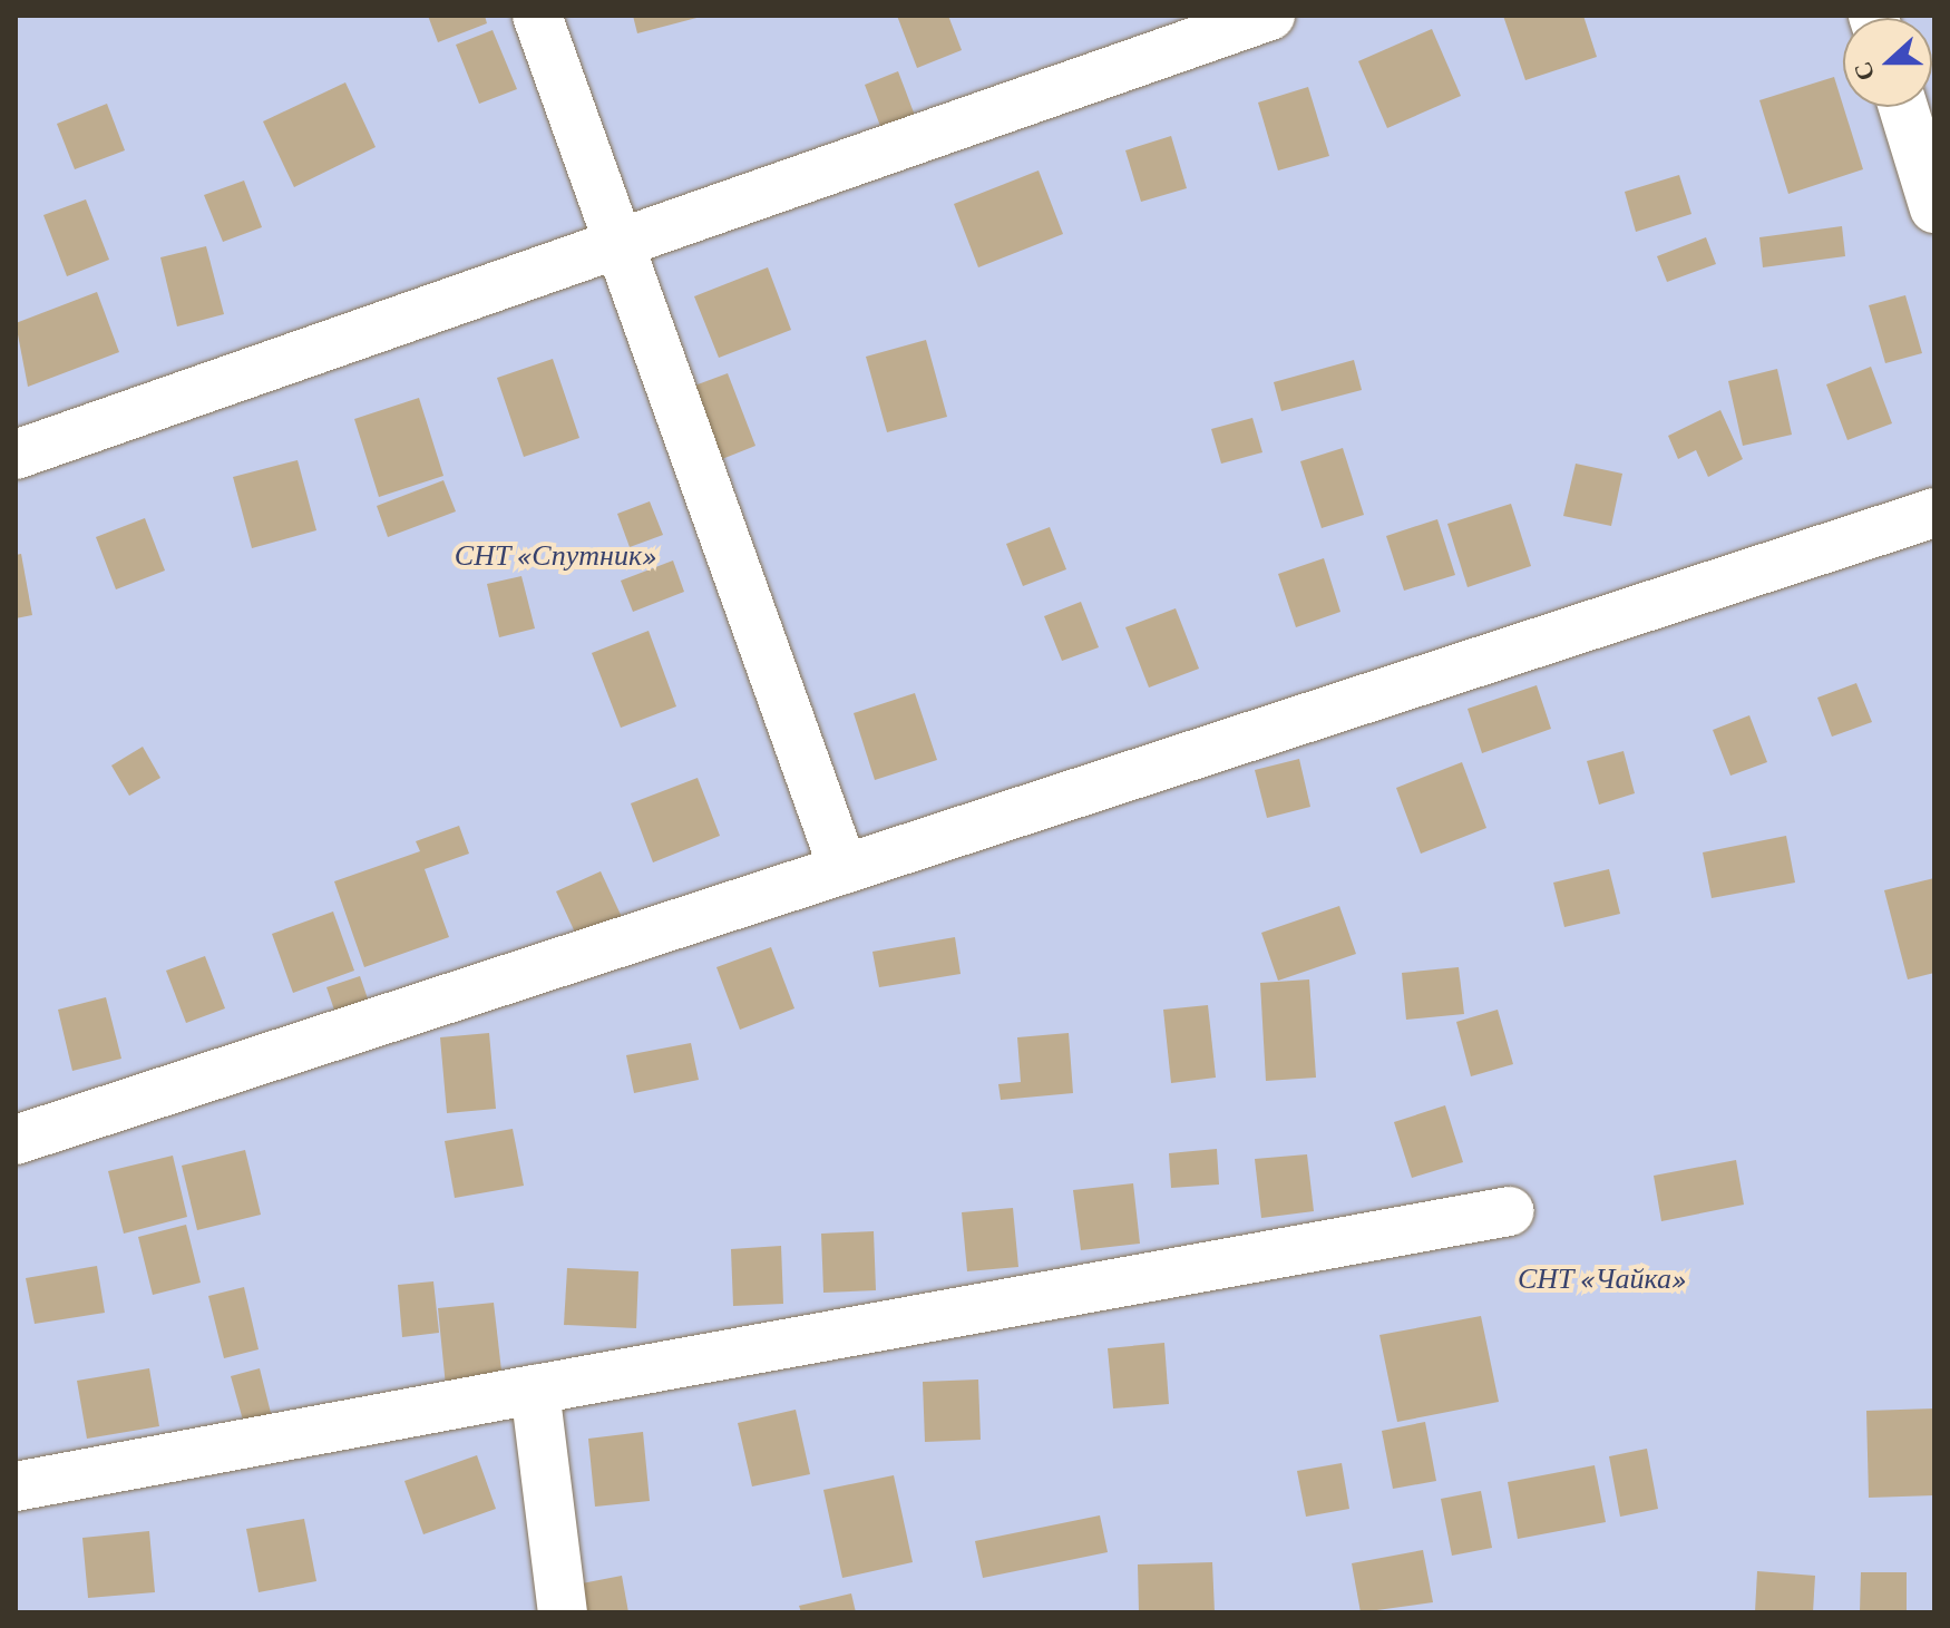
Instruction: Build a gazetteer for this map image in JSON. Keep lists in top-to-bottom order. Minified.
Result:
{"parks":["СНТ «Спутник»","СНТ «Чайка»"],"north":"left"}
